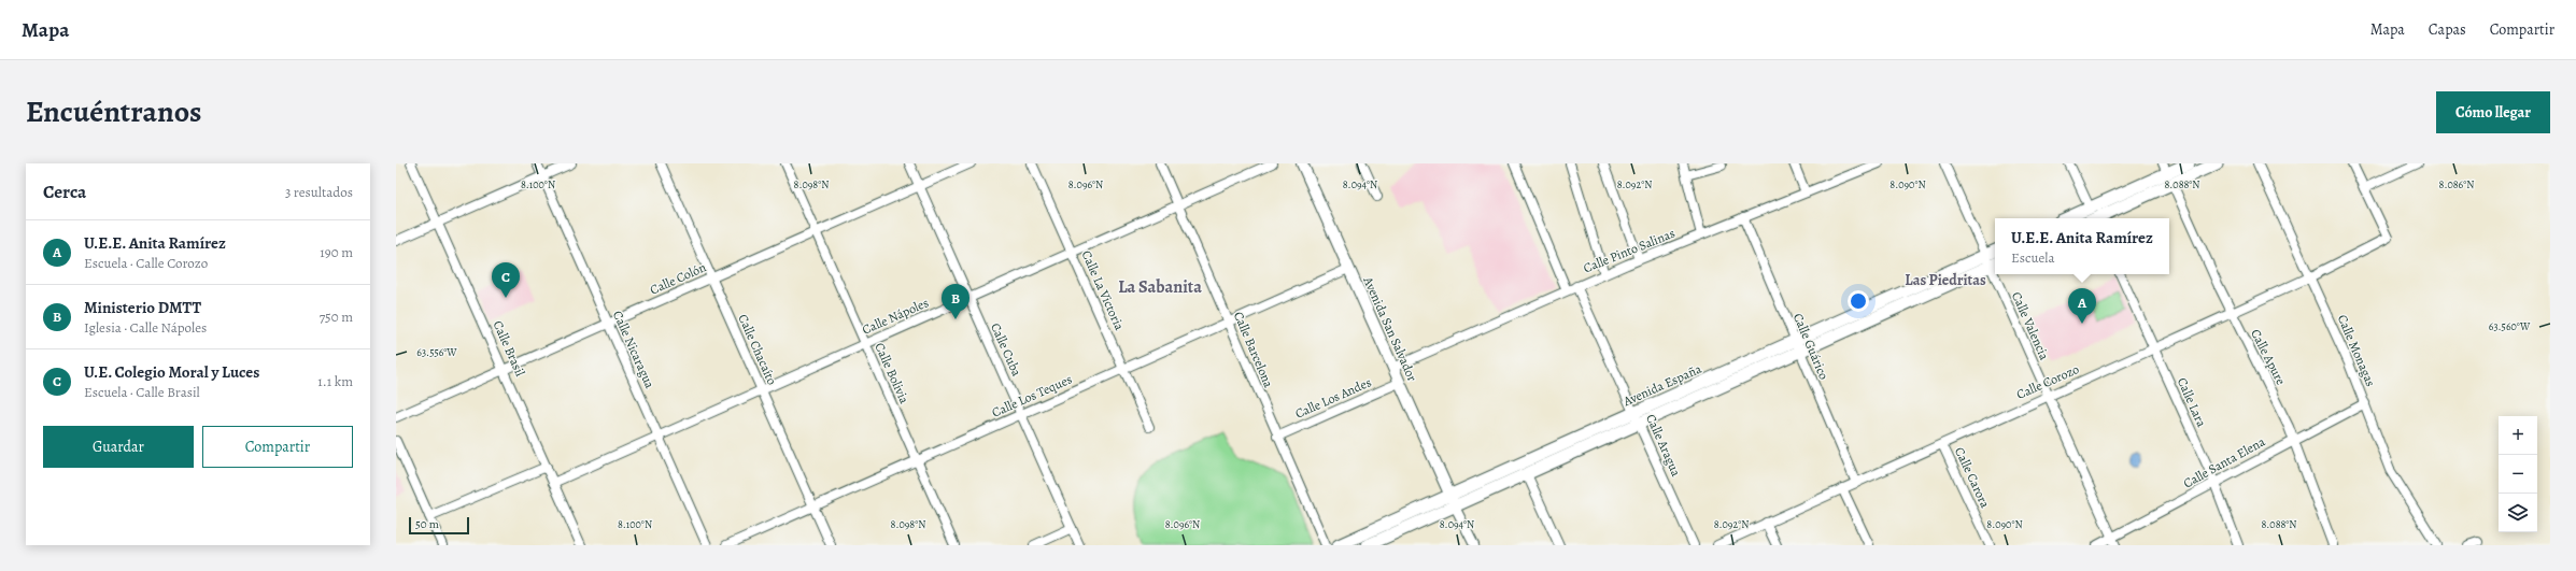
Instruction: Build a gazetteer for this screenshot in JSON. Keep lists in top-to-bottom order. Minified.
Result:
{"streets":{"main road":["Avenida España"],"street":["Calle Pinto Salinas","Calle Colón","Calle La Victoria","Calle Nápoles","Calle Valencia","Avenida San Salvador","Calle Guárico","Calle Brasil","Calle Nicaragua","Calle Chacaíto","Calle Cuba","Calle Barcelona","Calle Monagas","Calle Apure","Calle Bolivia","Calle Corozo","Calle Los Teques","Calle Los Andes","Calle Lara","Calle Aragua","Calle Santa Elena","Calle Carora"]},"crossings":[["Calle Pinto Salinas","Avenida San Salvador"],["Calle Pinto Salinas","Calle Guárico"],["Calle Pinto Salinas","Calle Aragua"],["Calle Colón","Calle Brasil"],["Calle Colón","Calle Nicaragua"],["Calle Colón","Calle Chacaíto"],["Calle Colón","Calle Cuba"],["Calle Colón","Calle Bolivia"],["Calle La Victoria","Calle Nápoles"],["Calle La Victoria","Calle Los Teques"],["Calle Nápoles","Calle Brasil"],["Calle Nápoles","Calle Nicaragua"],["Calle Nápoles","Calle Chacaíto"],["Calle Nápoles","Calle Cuba"],["Calle Nápoles","Calle Barcelona"],["Calle Nápoles","Calle Bolivia"],["Calle Valencia","Calle Corozo"],["Calle Valencia","Avenida España"],["Calle Valencia","Calle Santa Elena"],["Avenida San Salvador","Avenida España"],["Avenida San Salvador","Calle Los Teques"],["Avenida San Salvador","Calle Los Andes"],["Calle Guárico","Calle Corozo"],["Calle Guárico","Avenida España"],["Calle Chacaíto","Calle Los Teques"],["Calle Cuba","Calle Los Teques"],["Calle Barcelona","Calle Los Teques"],["Calle Barcelona","Calle Los Andes"],["Calle Monagas","Calle Corozo"],["Calle Monagas","Calle Santa Elena"],["Calle Apure","Calle Corozo"],["Calle Apure","Calle Santa Elena"],["Calle Bolivia","Calle Los Teques"],["Calle Corozo","Calle Lara"],["Calle Corozo","Calle Carora"],["Avenida España","Calle Aragua"],["Calle Lara","Calle Santa Elena"]],"districts":["Las Piedritas","La Sabanita"],"scale_bar":"50 m","page":{"header":"Mapa","nav":["Mapa","Capas","Compartir"],"title":"Encuéntranos","buttons":["Cómo llegar",["Guardar","Compartir"]],"heading":["Cerca","3 resultados"],"popup":["U.E.E. Anita Ramírez","Escuela"],"list":[{"mark":"A","name":"U.E.E. Anita Ramírez","note":"Escuela · Calle Corozo","value":"190 m"},{"mark":"B","name":"Ministerio DMTT","note":"Iglesia · Calle Nápoles","value":"750 m"},{"mark":"C","name":"U.E. Colegio Moral y Luces","note":"Escuela · Calle Brasil","value":"1.1 km"}],"pins":["C","B","A"],"map_buttons":["+","−"],"scale":"50 m"},"coordinates":["8.100°N","8.094°N","8.092°N","8.090°N","8.088°N","8.086°N","8.098°N","8.096°N","63.560°W","63.556°W"]}
